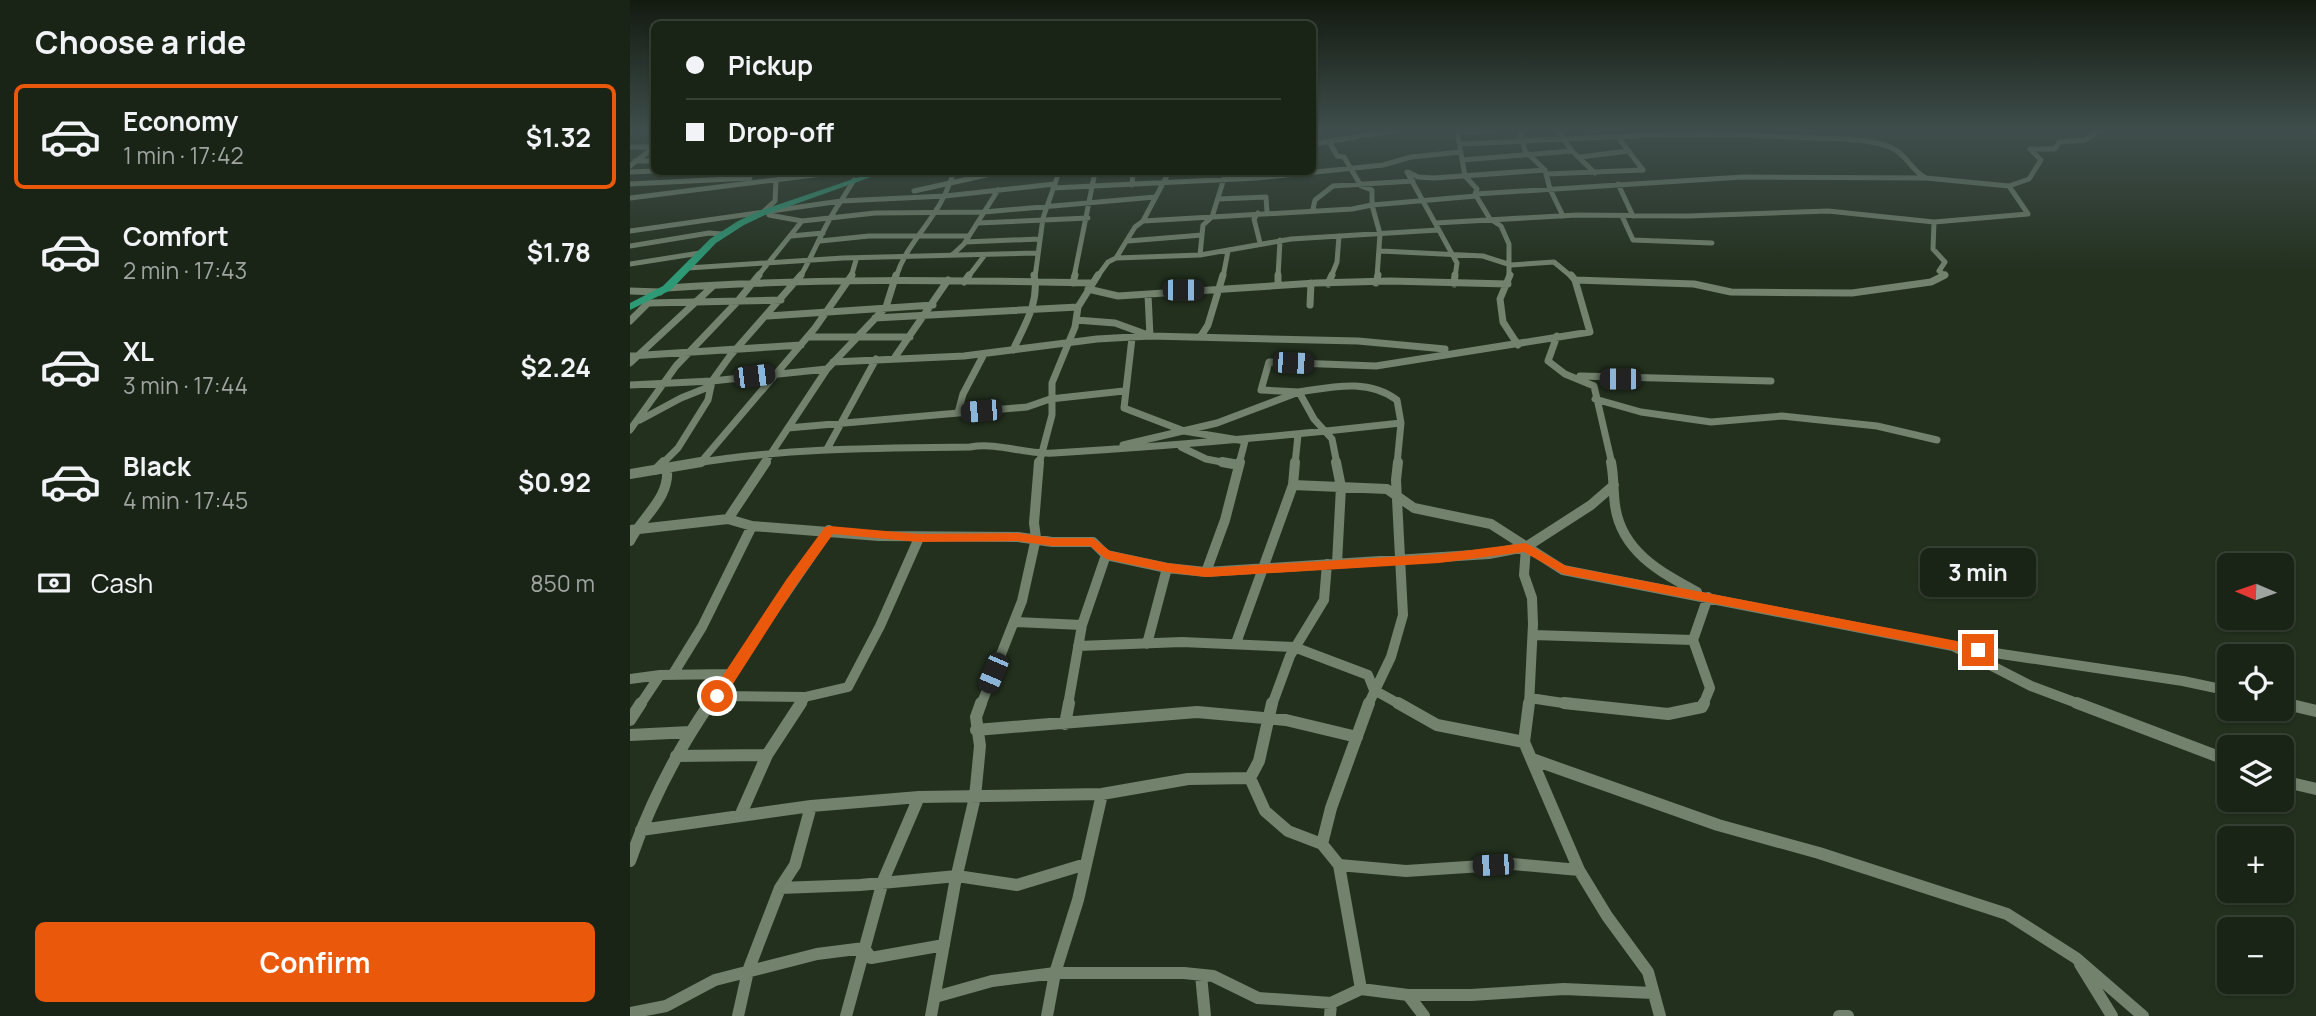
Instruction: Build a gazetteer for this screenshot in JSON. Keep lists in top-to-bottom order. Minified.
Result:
{"north":"left","page":{"heading":"Choose a ride","banner":["Pickup","Drop-off"],"list":[{"name":"Economy","note":"1 min · 17:42","value":"$1.32"},{"name":"Comfort","note":"2 min · 17:43","value":"$1.78"},{"name":"XL","note":"3 min · 17:44","value":"$2.24"},{"name":"Black","note":"4 min · 17:45","value":"$0.92"}],"pay":["Cash","850 m"],"bubble":"3 min","map_buttons":["+","−"],"buttons":"Confirm"}}
